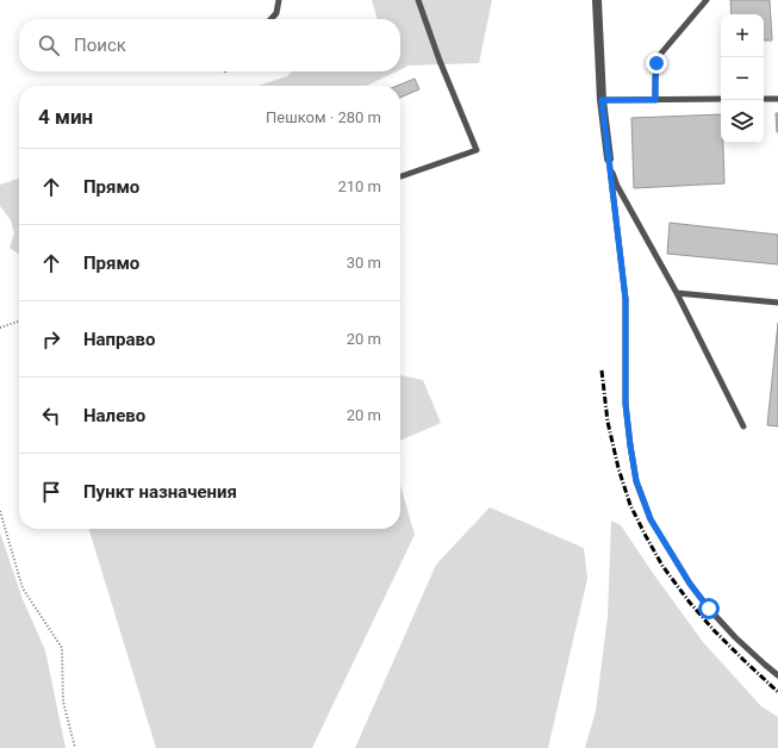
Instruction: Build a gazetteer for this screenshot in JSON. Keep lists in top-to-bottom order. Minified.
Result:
{"page":{"map_buttons":["+","−"],"search":"Поиск","heading":["4 мин","Пешком · 280 m"],"list":[["Прямо","210 m"],["Прямо","30 m"],["Направо","20 m"],["Налево","20 m"],"Пункт назначения"]}}
